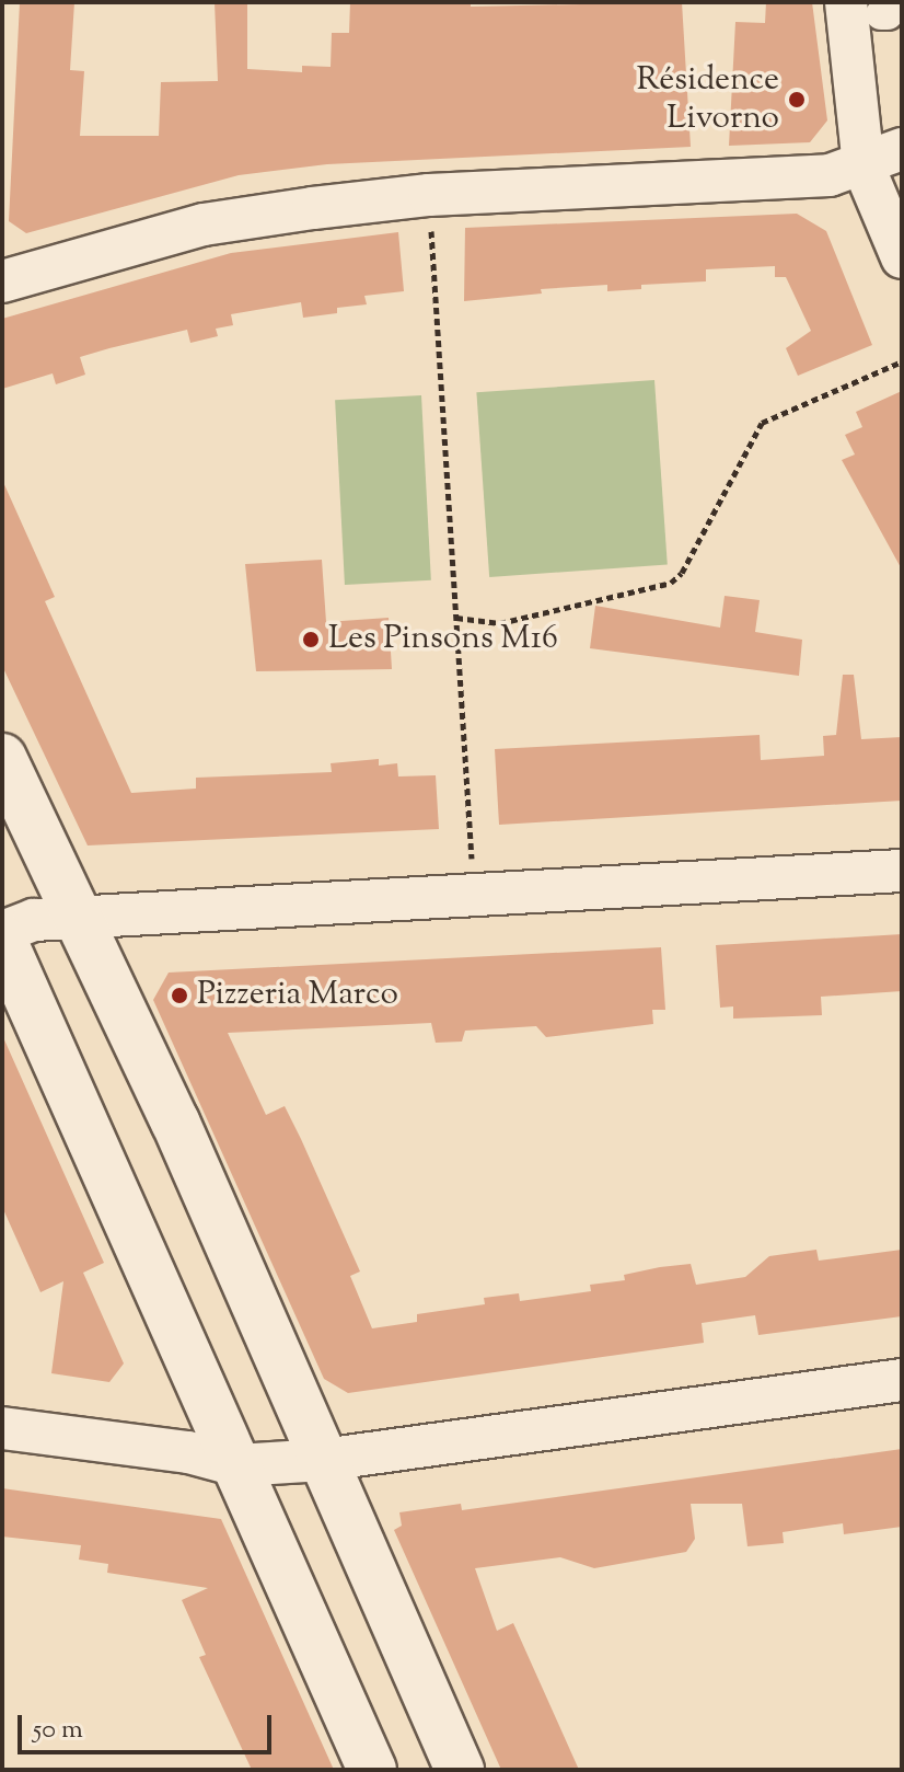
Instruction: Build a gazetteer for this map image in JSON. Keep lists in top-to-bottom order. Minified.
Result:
{"places":["Résidence Livorno","Les Pinsons M16","Pizzeria Marco"],"scale_bar":"50 m"}
